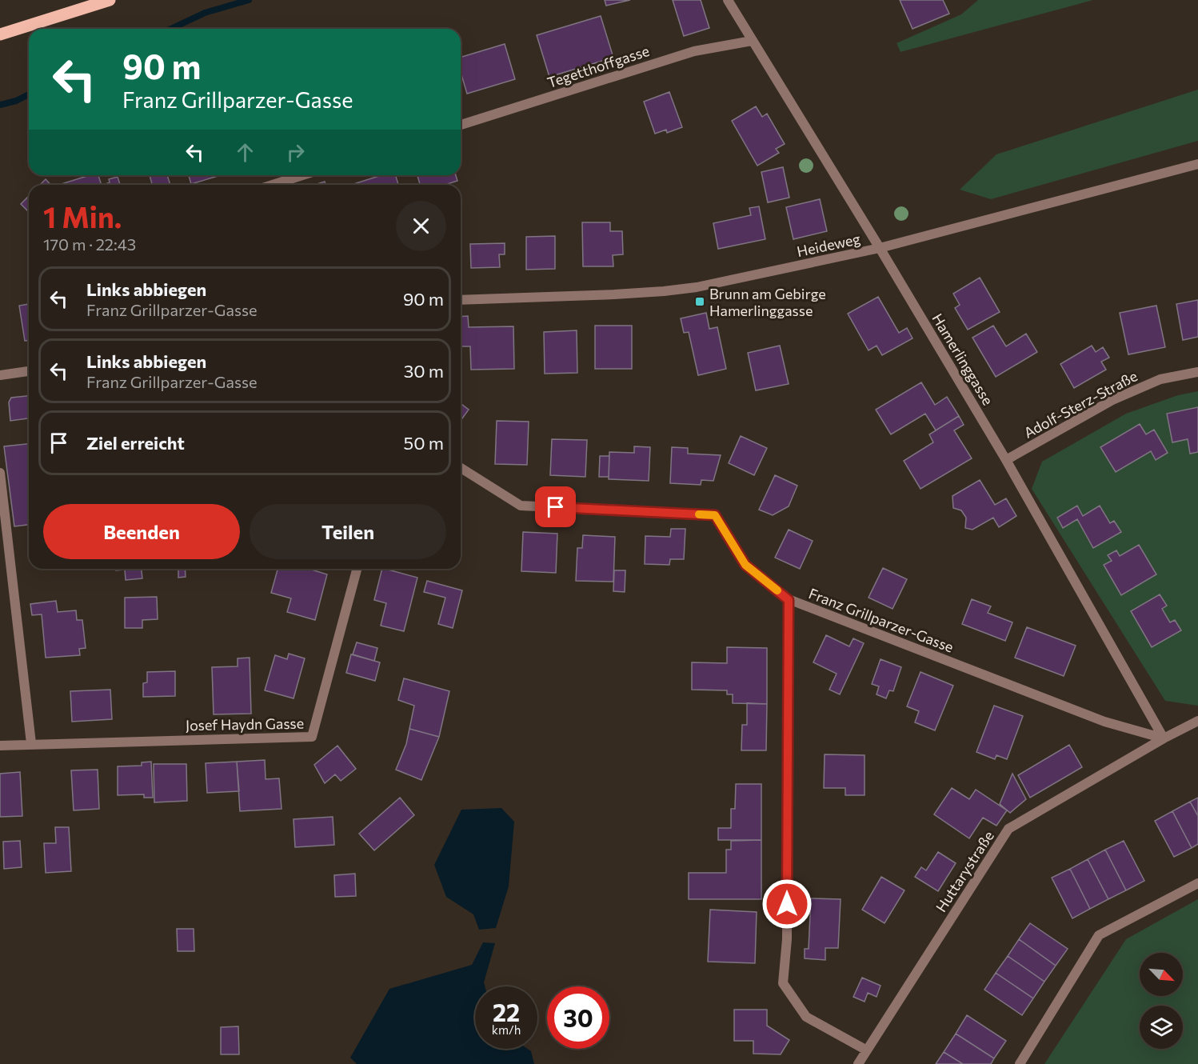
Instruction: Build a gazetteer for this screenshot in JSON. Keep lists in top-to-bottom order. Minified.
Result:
{"streets":{"street":["Tegetthoffgasse","Heideweg","Hamerlinggasse","Adolf-Sterz-Straße","Franz Grillparzer-Gasse","Josef Haydn Gasse","Huttarystraße"]},"crossings":[["Tegetthoffgasse","Hamerlinggasse"],["Heideweg","Hamerlinggasse"],["Hamerlinggasse","Adolf-Sterz-Straße"],["Hamerlinggasse","Franz Grillparzer-Gasse"],["Hamerlinggasse","Huttarystraße"],["Franz Grillparzer-Gasse","Huttarystraße"]],"places":{"transit":["Brunn am Gebirge Hamerlinggasse"]},"north":"bottom right","page":{"turn":["90 m","Franz Grillparzer-Gasse"],"heading":["1 Min.","170 m · 22:43"],"list":[{"name":"Links abbiegen","note":"Franz Grillparzer-Gasse","value":"90 m"},{"name":"Links abbiegen","note":"Franz Grillparzer-Gasse","value":"30 m"},{"name":"Ziel erreicht","value":"50 m"}],"buttons":["Beenden","Teilen"],"speed":"22 km/h","limit":"30"}}
